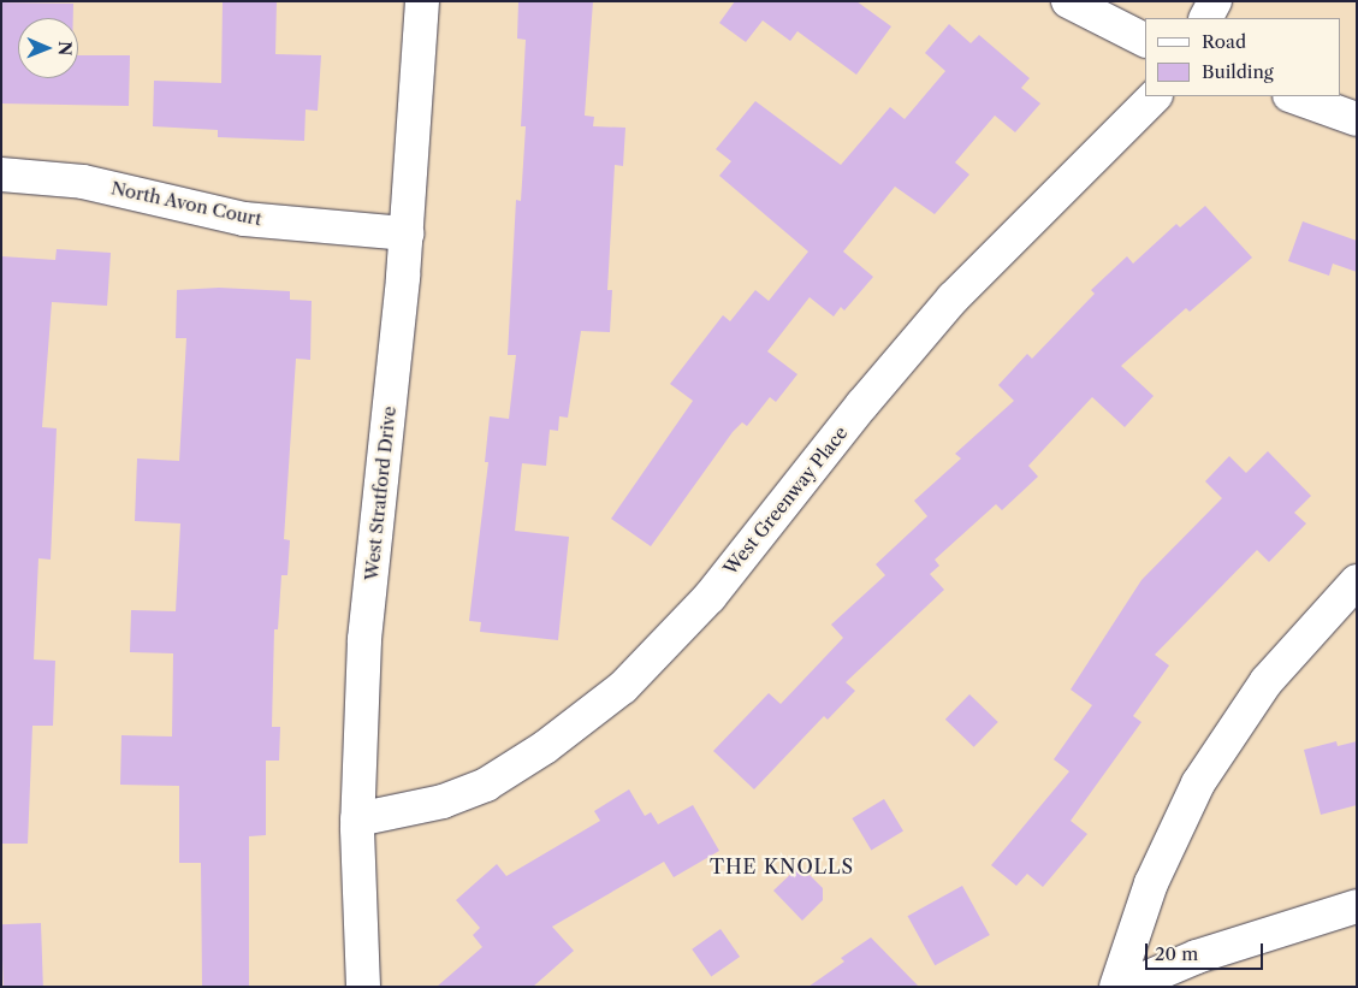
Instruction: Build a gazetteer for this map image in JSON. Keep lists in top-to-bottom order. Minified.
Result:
{"streets":{"street":["North Avon Court","West Stratford Drive","West Greenway Place"]},"crossings":[["North Avon Court","West Stratford Drive"],["West Stratford Drive","West Greenway Place"]],"districts":["THE KNOLLS"],"legend":["Road","Building"],"scale_bar":"20 m","north":"right"}
